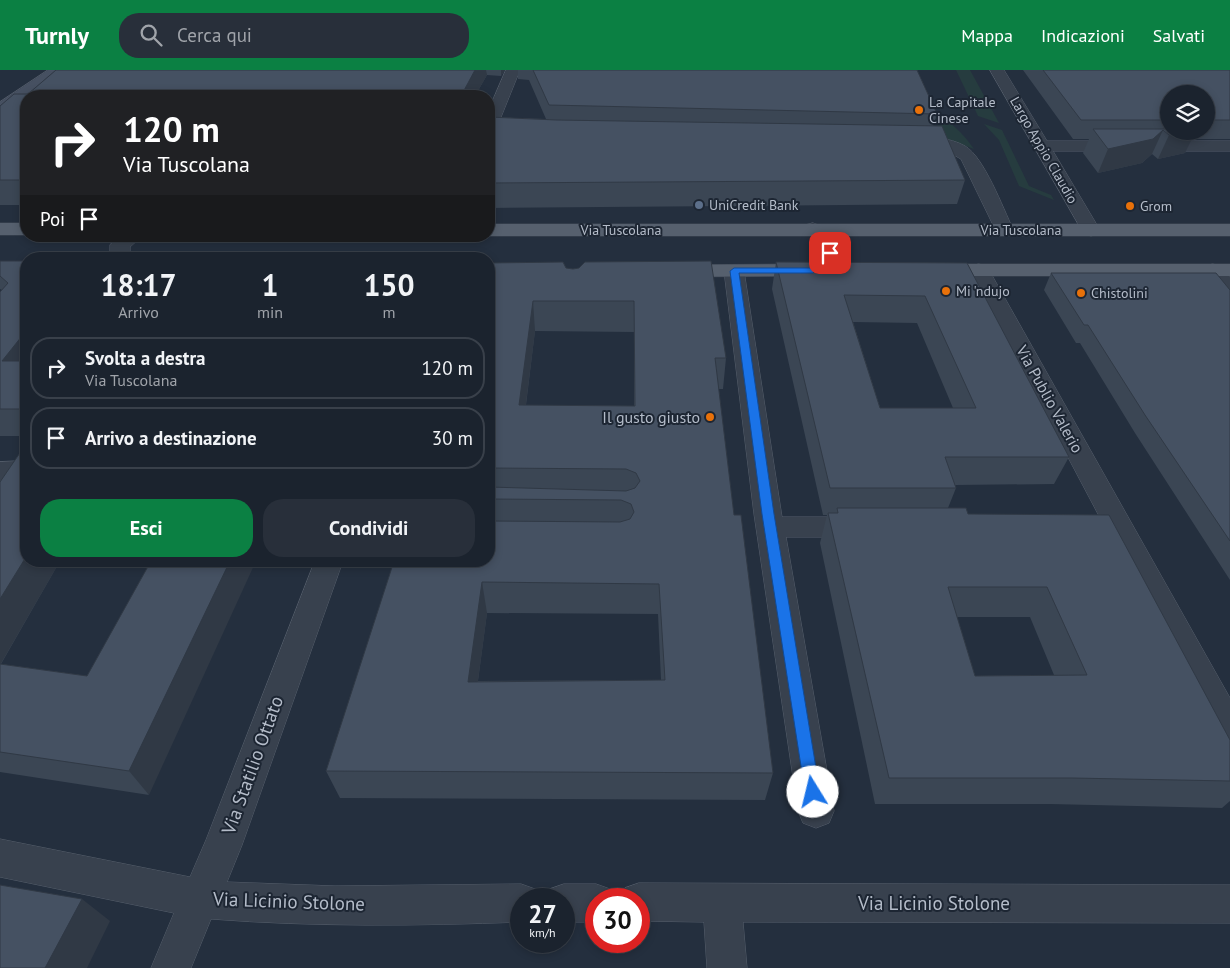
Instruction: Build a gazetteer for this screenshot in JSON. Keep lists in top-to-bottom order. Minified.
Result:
{"streets":{"main road":["Via Tuscolana"],"street":["Largo Appio Claudio","Via Publio Valerio","Via Statilio Ottato","Via Licinio Stolone"]},"crossings":[["Largo Appio Claudio","Via Tuscolana"],["Via Statilio Ottato","Via Licinio Stolone"]],"places":["La Capitale Cinese","UniCredit Bank","Grom","Mi 'ndujo","Chistolini","Il gusto giusto"],"page":{"header":"Turnly","search":"Cerca qui","nav":["Mappa","Indicazioni","Salvati"],"turn":["120 m","Via Tuscolana"],"then":"Poi","eta":["18:17","Arrivo","1","min","150","m"],"list":[{"name":"Svolta a destra","note":"Via Tuscolana","value":"120 m"},{"name":"Arrivo a destinazione","value":"30 m"}],"buttons":["Esci","Condividi"],"speed":"27 km/h","limit":"30"}}
